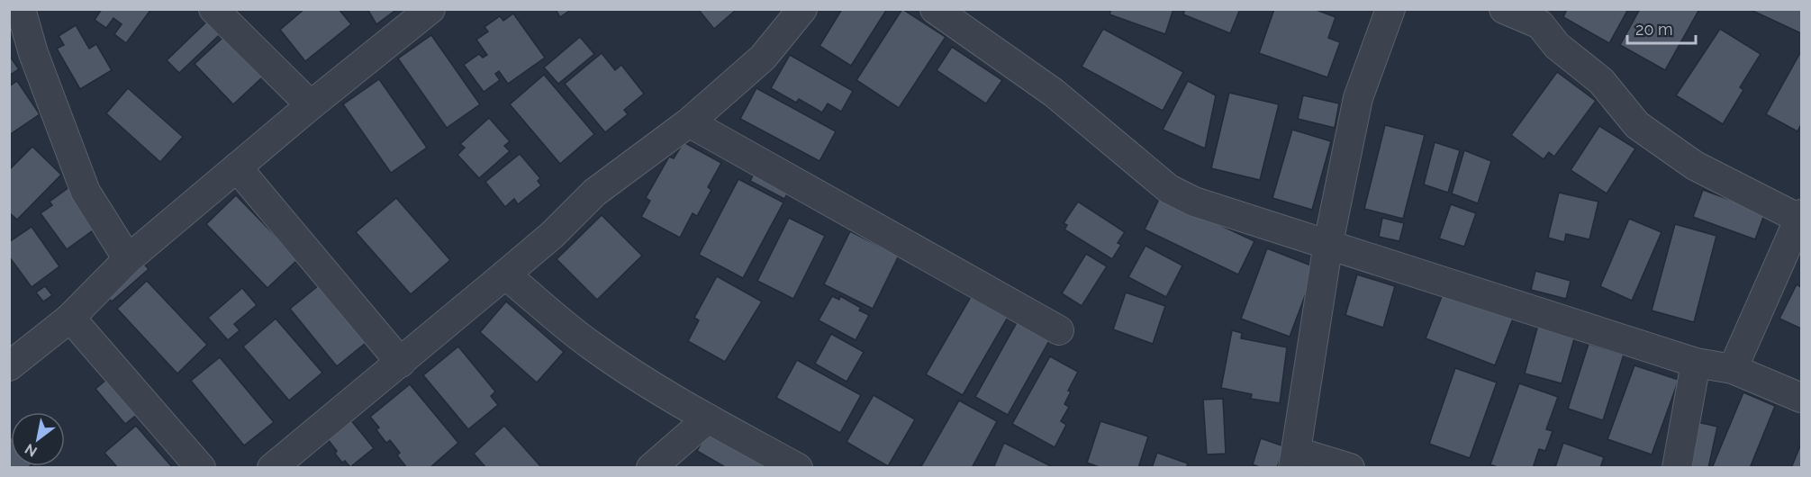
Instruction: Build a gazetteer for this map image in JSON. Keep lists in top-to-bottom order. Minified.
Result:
{"scale_bar":"20 m","north":"bottom left"}
